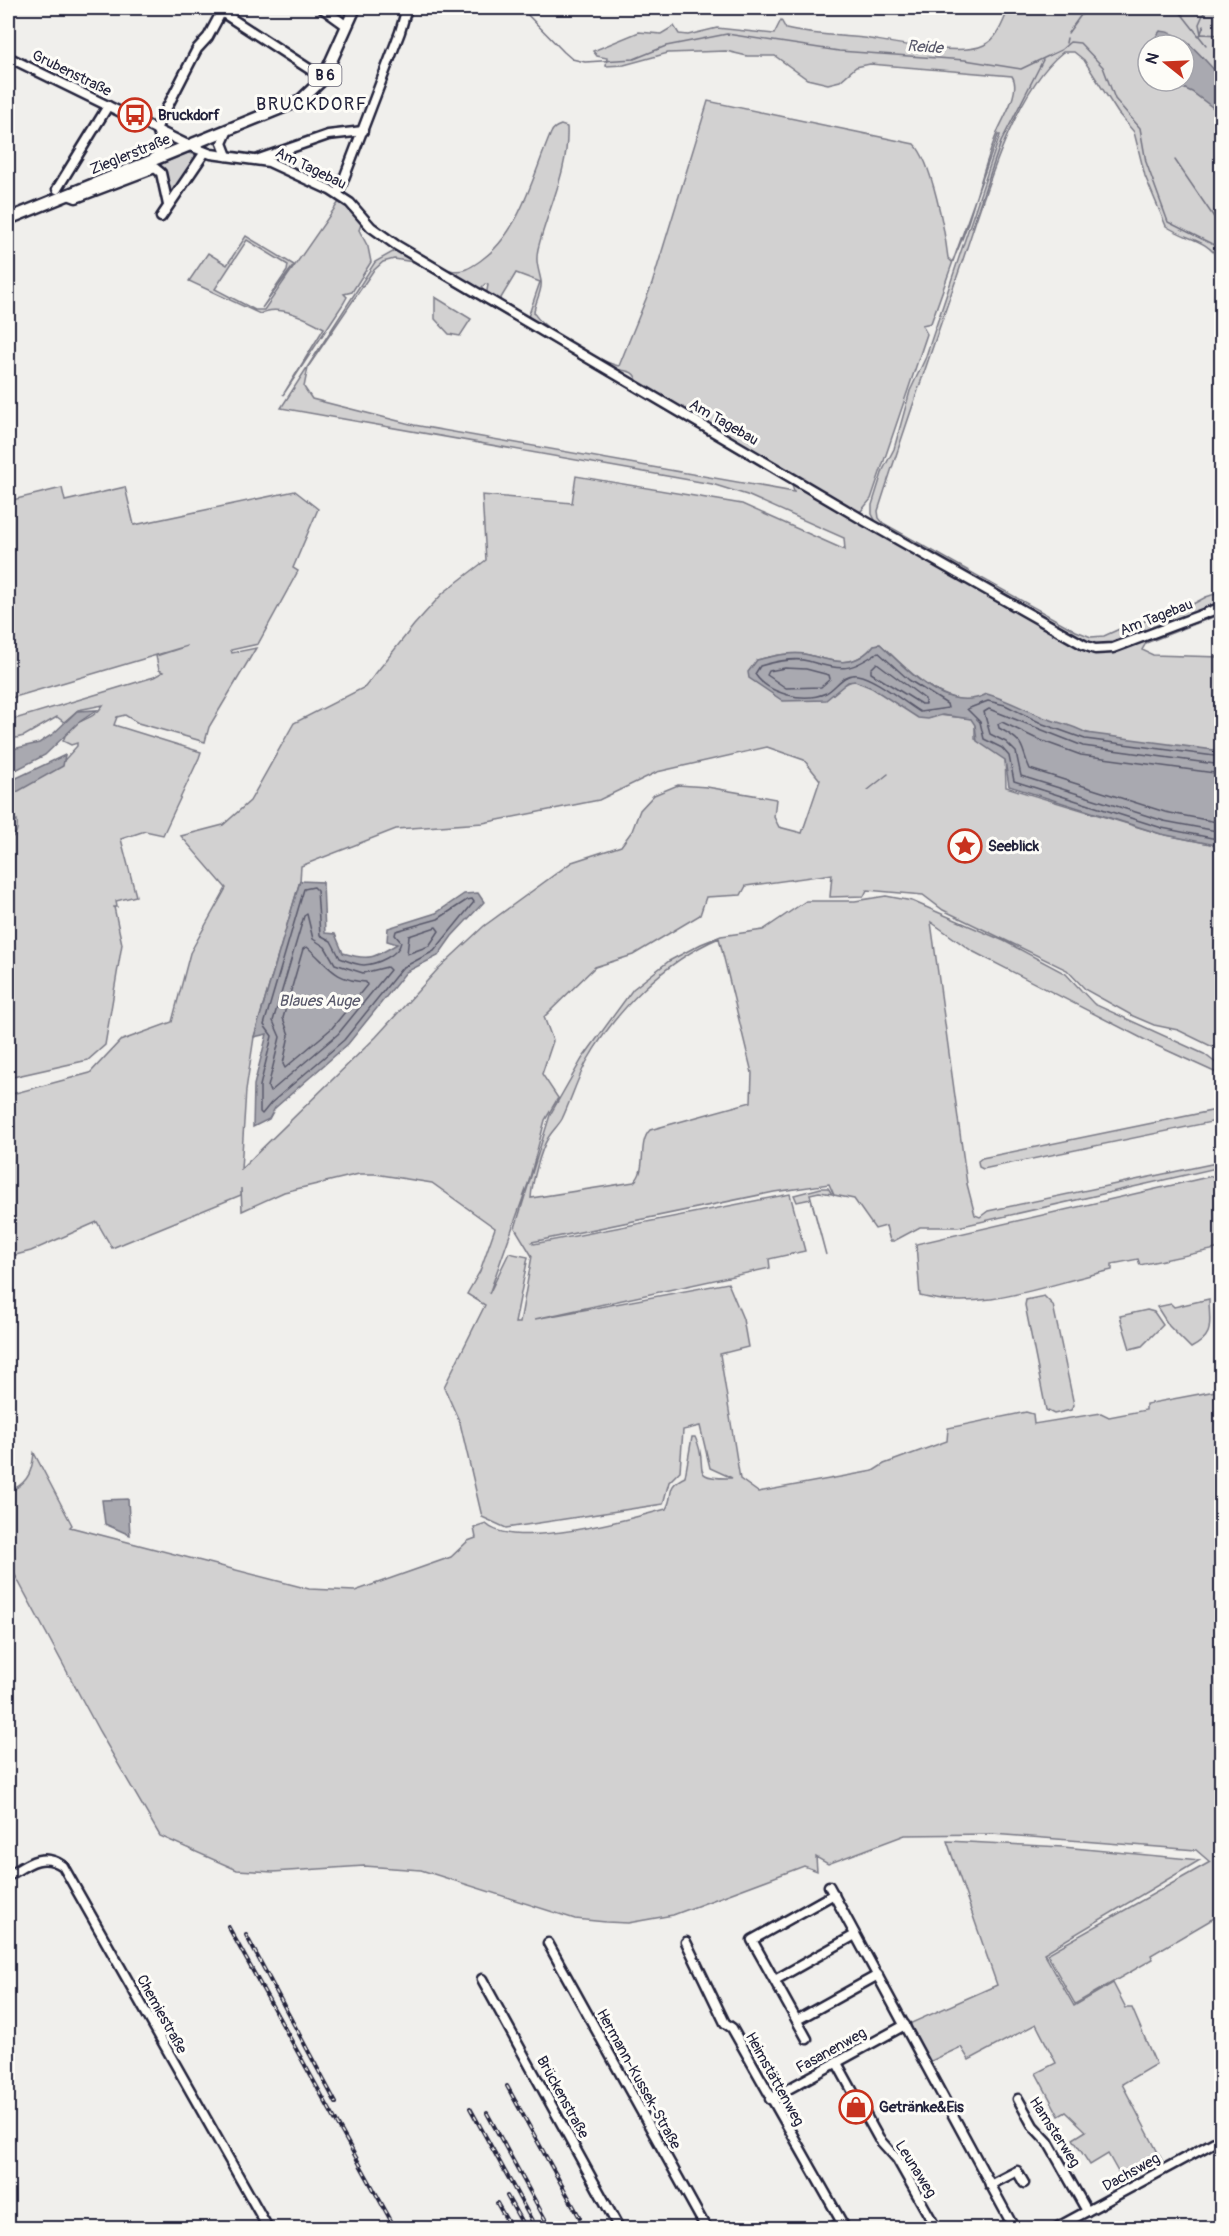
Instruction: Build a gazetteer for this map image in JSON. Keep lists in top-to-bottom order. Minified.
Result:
{"streets":{"main road":["B 6","Zieglerstraße"],"street":["Grubenstraße","Am Tagebau","Chemiestraße","Fasanenweg","Hermann-Kussek-Straße","Heimstättenweg","Brückenstraße","Hamsterweg","Leunaweg","Dachsweg"]},"crossings":[["Grubenstraße","Zieglerstraße"],["Grubenstraße","Am Tagebau"],["Zieglerstraße","Am Tagebau"],["Fasanenweg","Heimstättenweg"],["Fasanenweg","Leunaweg"],["Hamsterweg","Dachsweg"]],"districts":["BRUCKDORF"],"water":["Reide","Blaues Auge"],"places":{"bus stop":["Bruckdorf"],"place":["Seeblick"],"shop":["Getränke&Eis"]},"north":"left"}
